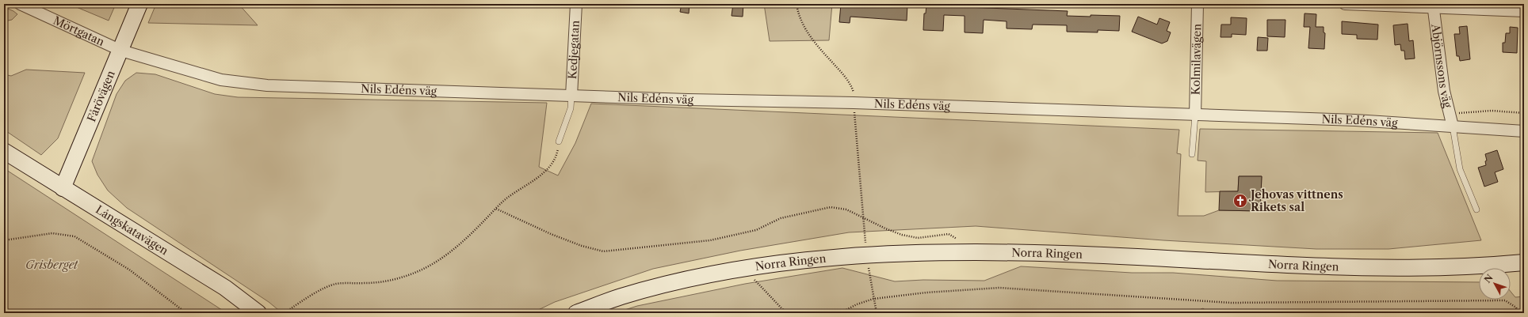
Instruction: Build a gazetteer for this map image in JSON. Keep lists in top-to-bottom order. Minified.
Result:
{"streets":{"main road":["Fårövägen","Långskatavägen","Norra Ringen"],"street":["Mörtgatan","Kedjegatan","Kolmilavägen","Abjörnssons väg","Nils Edéns väg"]},"crossings":[["Mörtgatan","Nils Edéns väg"],["Mörtgatan","Fårövägen"],["Kedjegatan","Nils Edéns väg"],["Kolmilavägen","Nils Edéns väg"],["Abjörnssons väg","Nils Edéns väg"],["Nils Edéns väg","Fårövägen"],["Fårövägen","Långskatavägen"]],"parks":["Grisberget"],"places":{"church":["Jehovas vittnens Rikets sal"]},"north":"top left"}
